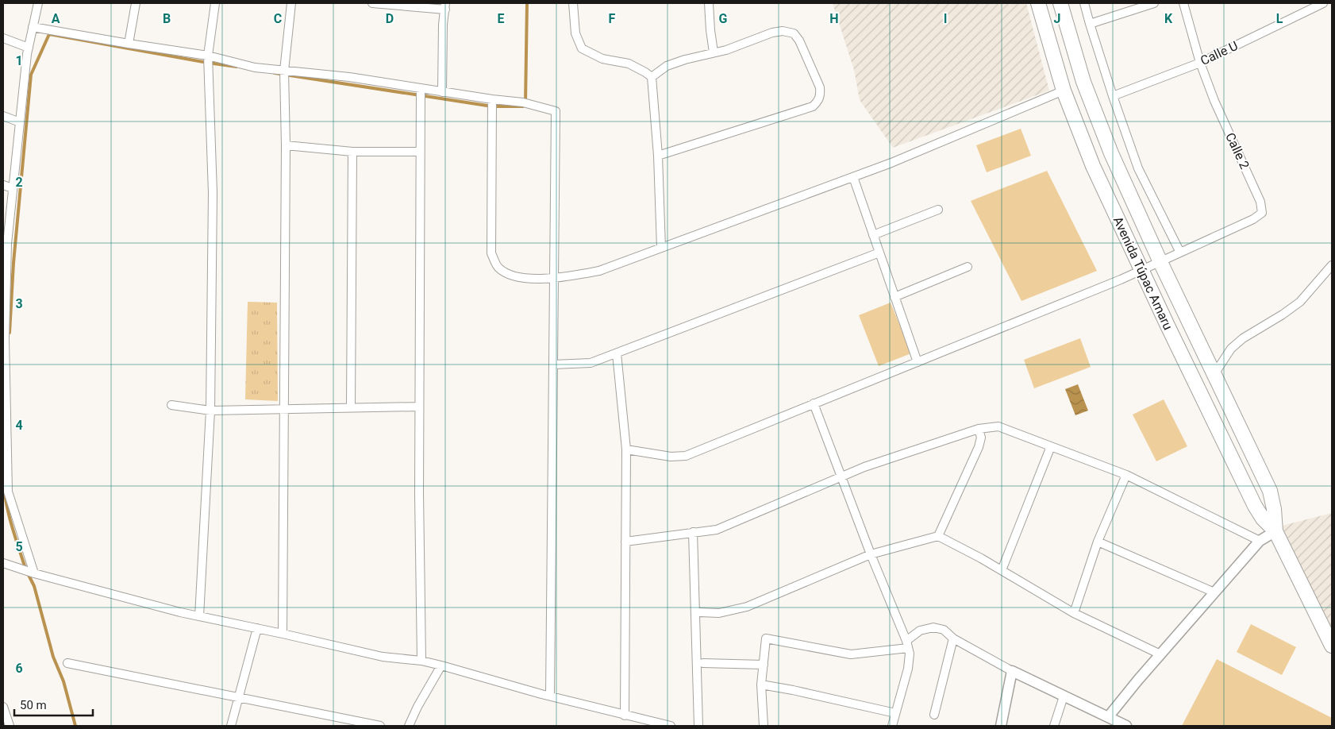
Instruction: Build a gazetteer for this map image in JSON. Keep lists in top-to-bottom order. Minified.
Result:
{"streets":{"highway":["Avenida Túpac Amaru"],"street":["Calle U","Calle 2"]},"crossings":[["Calle U","Calle 2"]],"scale_bar":"50 m","grid":{"columns":["A","B","C","D","E","F","G","H","I","J","K","L"],"rows":["1","2","3","4","5","6"]}}
